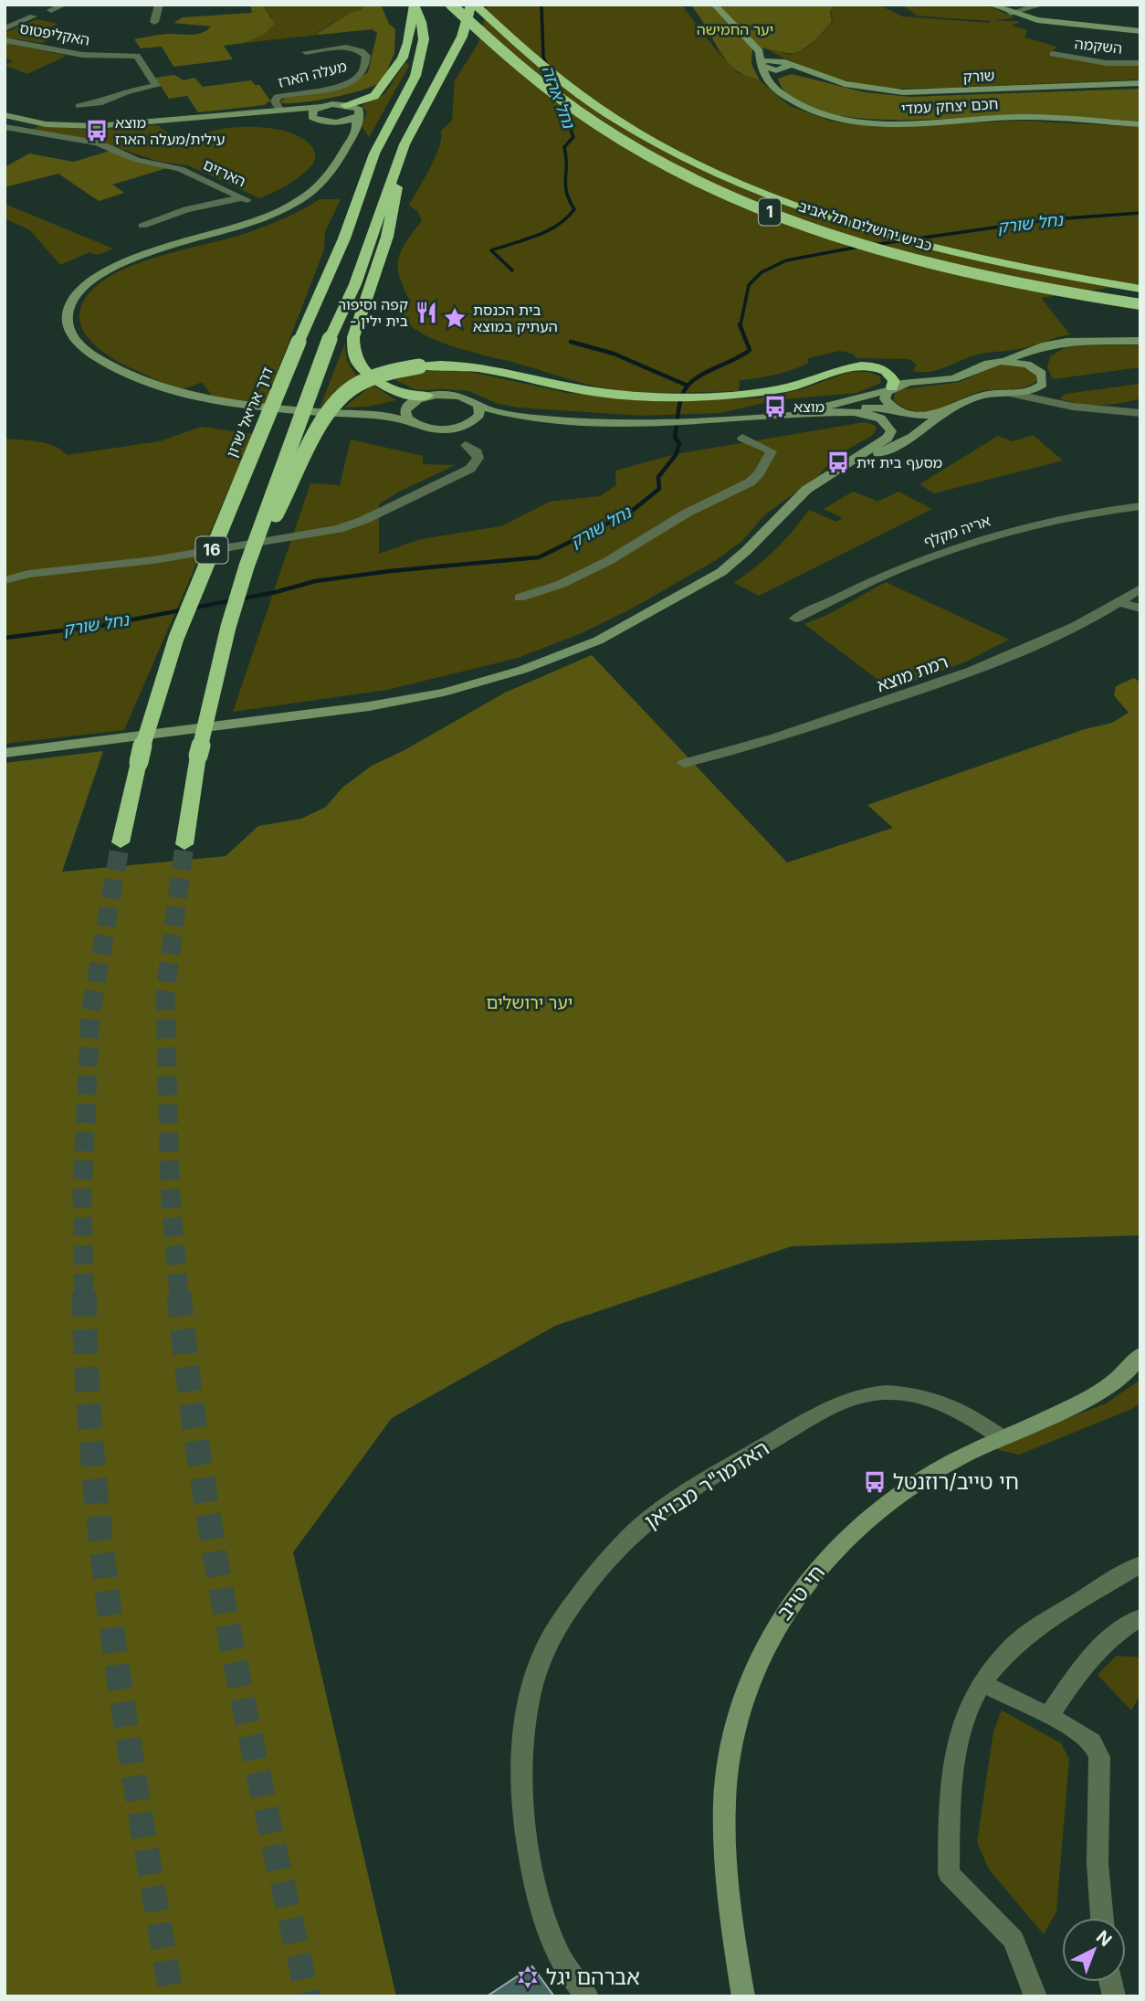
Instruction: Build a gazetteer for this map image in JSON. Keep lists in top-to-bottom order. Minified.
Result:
{"streets":{"highway":["1","כביש ירושלים תל אביב","דרך אריאל שרון","16"],"main road":["מעלה הארז","שורק","חכם יצחק עמדי","חי טייב"],"street":["האקליפטוס","השקמה","הארזים","אריה מקלף","רמת מוצא","האדמו\"ר מבויאן"]},"crossings":[["כביש ירושלים תל אביב","16"],["האדמו\"ר מבויאן","חי טייב"]],"water":["נחל ארזה","נחל שורק"],"parks":["יער החמישה","יער ירושלים"],"places":{"bus stop":["מוצא עילית/מעלה הארז","מוצא","מסעף בית זית","חי טייב/רוזנטל"],"restaurant":["קפה וסיפור - בית ילין"],"place":["בית הכנסת העתיק במוצא"],"synagogue":["אברהם יגל"]},"north":"top right"}
